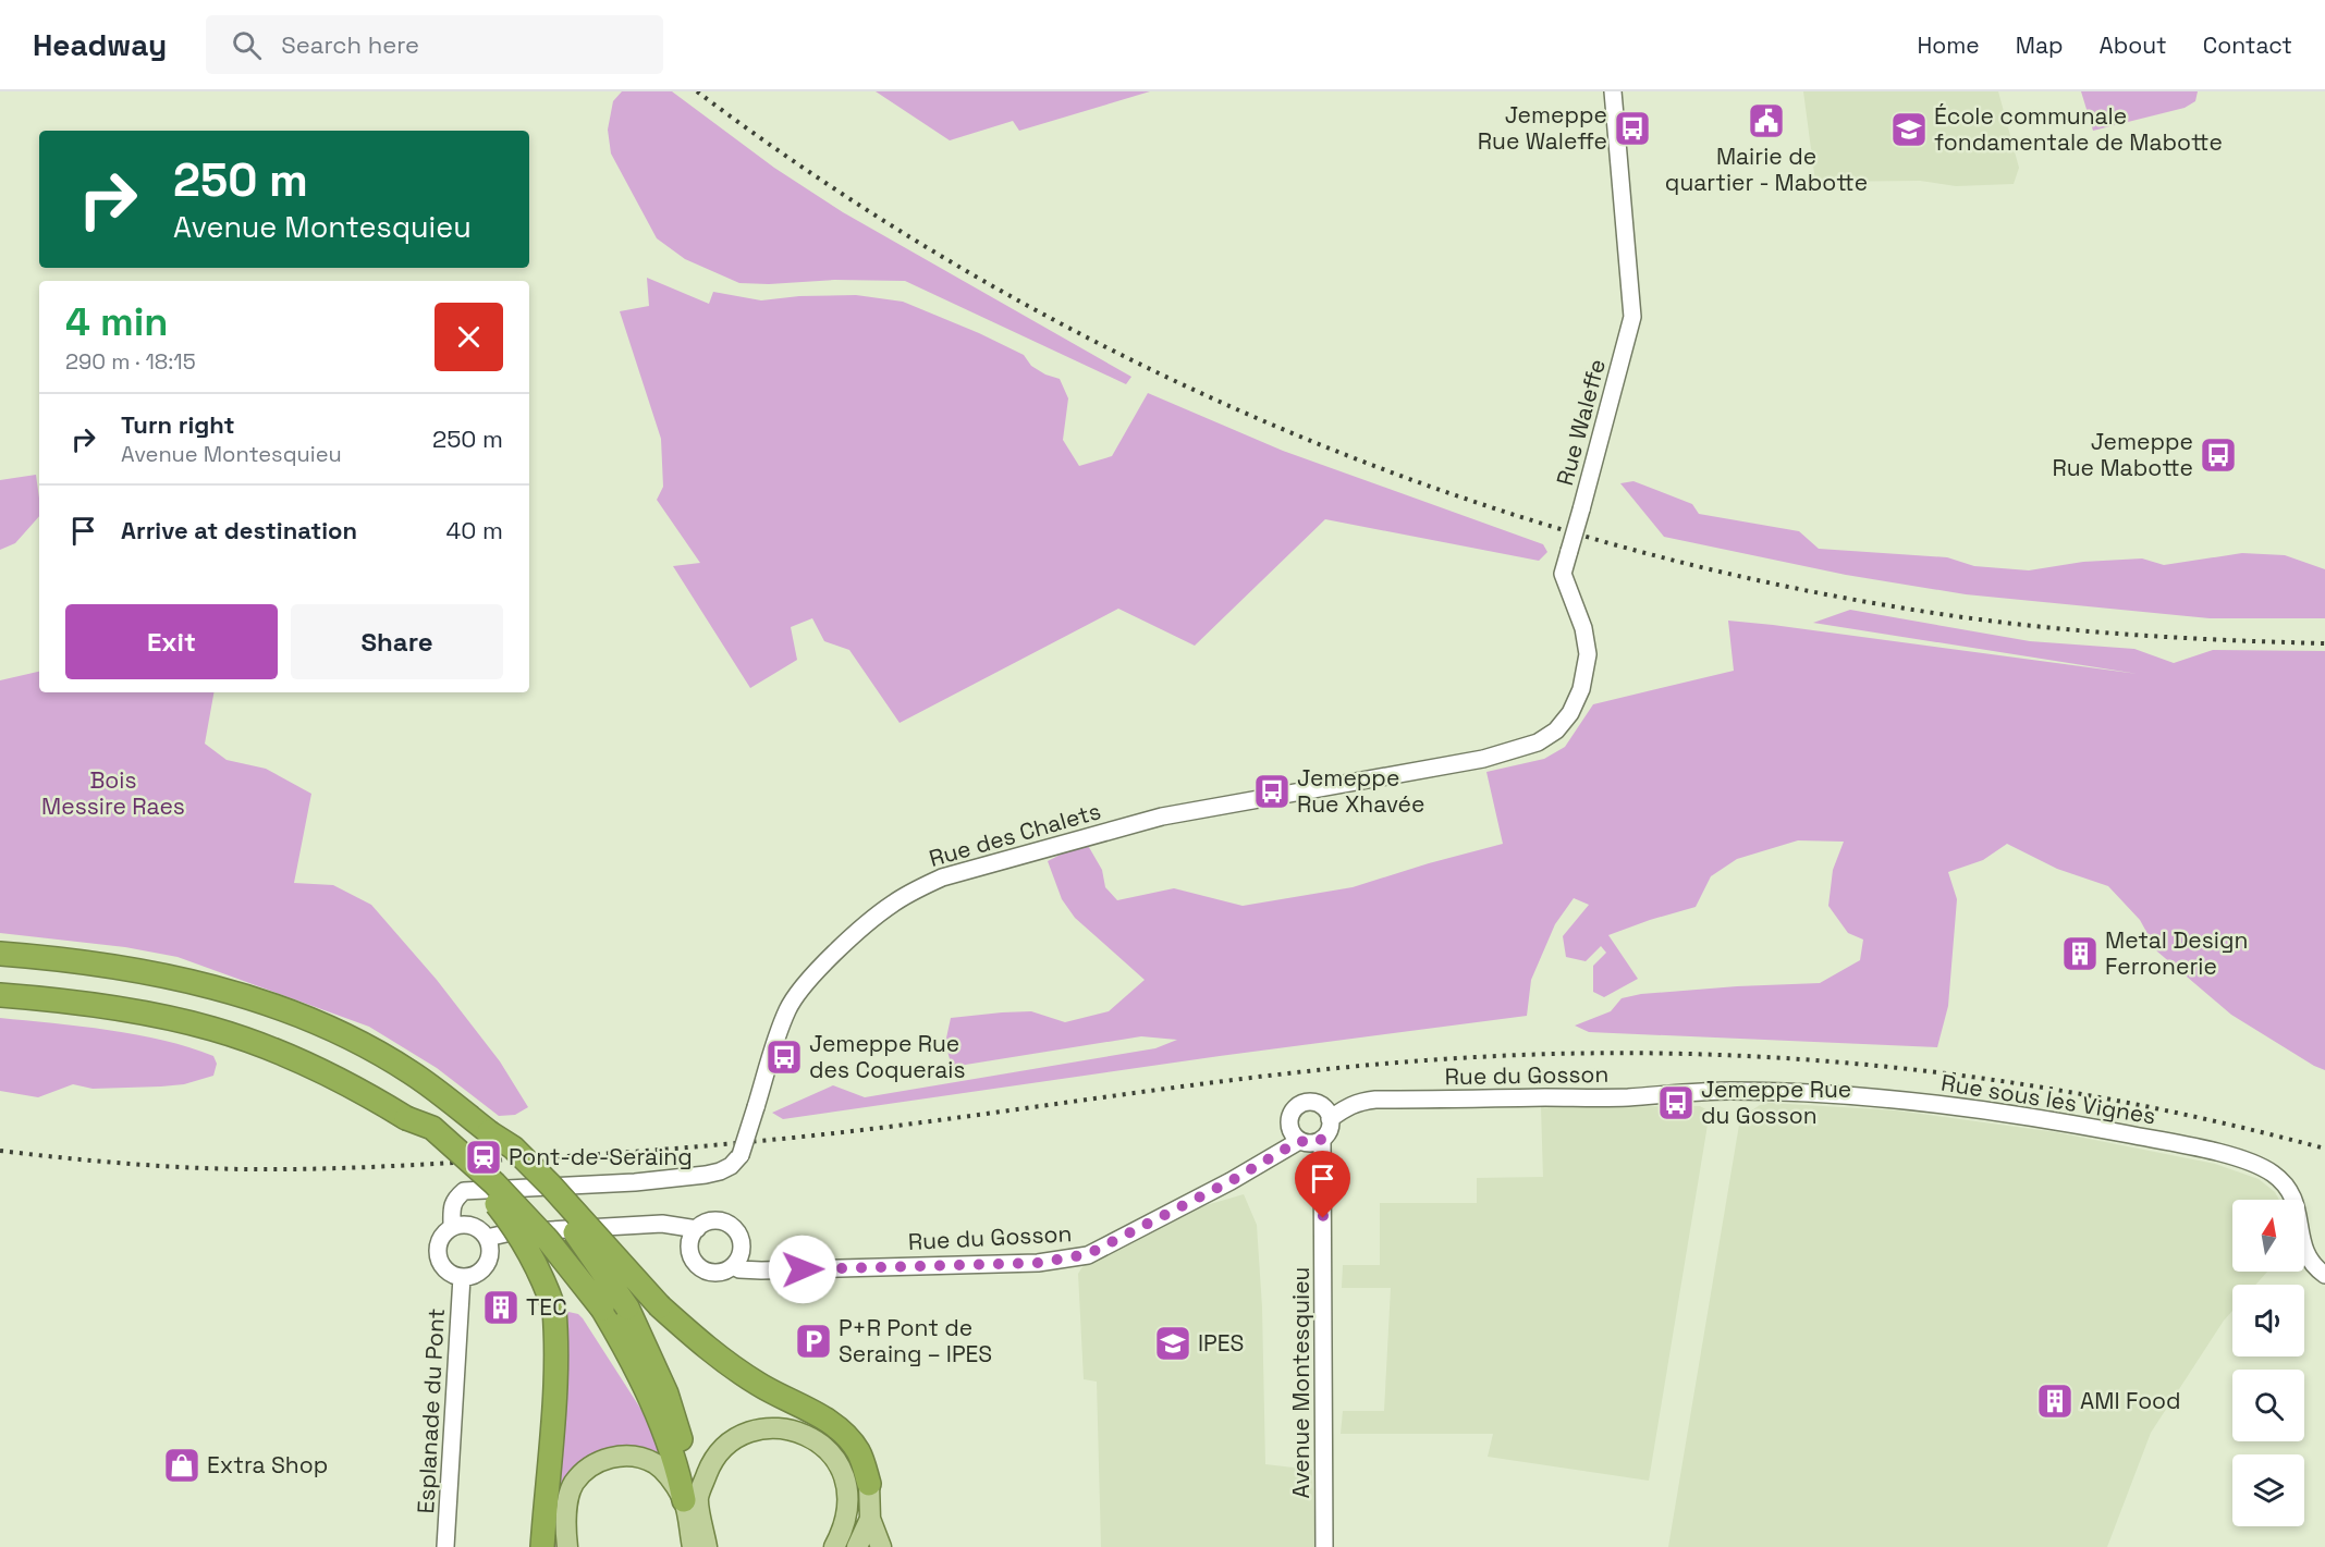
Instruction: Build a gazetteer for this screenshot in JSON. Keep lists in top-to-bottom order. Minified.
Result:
{"streets":{"street":["Rue Waleffe","Rue des Chalets","Rue du Gosson","Rue sous les Vignes","Avenue Montesquieu","Esplanade du Pont"]},"crossings":[["Rue Waleffe","Rue des Chalets"],["Rue des Chalets","Esplanade du Pont"],["Rue du Gosson","Rue sous les Vignes"],["Rue du Gosson","Avenue Montesquieu"]],"parks":["Bois Messire Raes"],"places":{"public building":["Mairie de quartier - Mabotte"],"bus stop":["Jemeppe Rue Waleffe","Jemeppe Rue Mabotte","Jemeppe Rue Xhavée","Jemeppe Rue des Coquerais","Jemeppe Rue du Gosson"],"school or university":["École communale fondamentale de Mabotte","IPES"],"building":["Metal Design Ferronerie","TEC","AMI Food"],"station":["Pont-de-Seraing"],"parking":["P+R Pont de Seraing – IPES"],"shop":["Extra Shop"]},"north":"top","page":{"header":"Headway","search":"Search here","nav":["Home","Map","About","Contact"],"turn":["250 m","Avenue Montesquieu"],"heading":["4 min","290 m · 18:15"],"list":[{"name":"Turn right","note":"Avenue Montesquieu","value":"250 m"},{"name":"Arrive at destination","value":"40 m"}],"buttons":["Exit","Share"]}}
